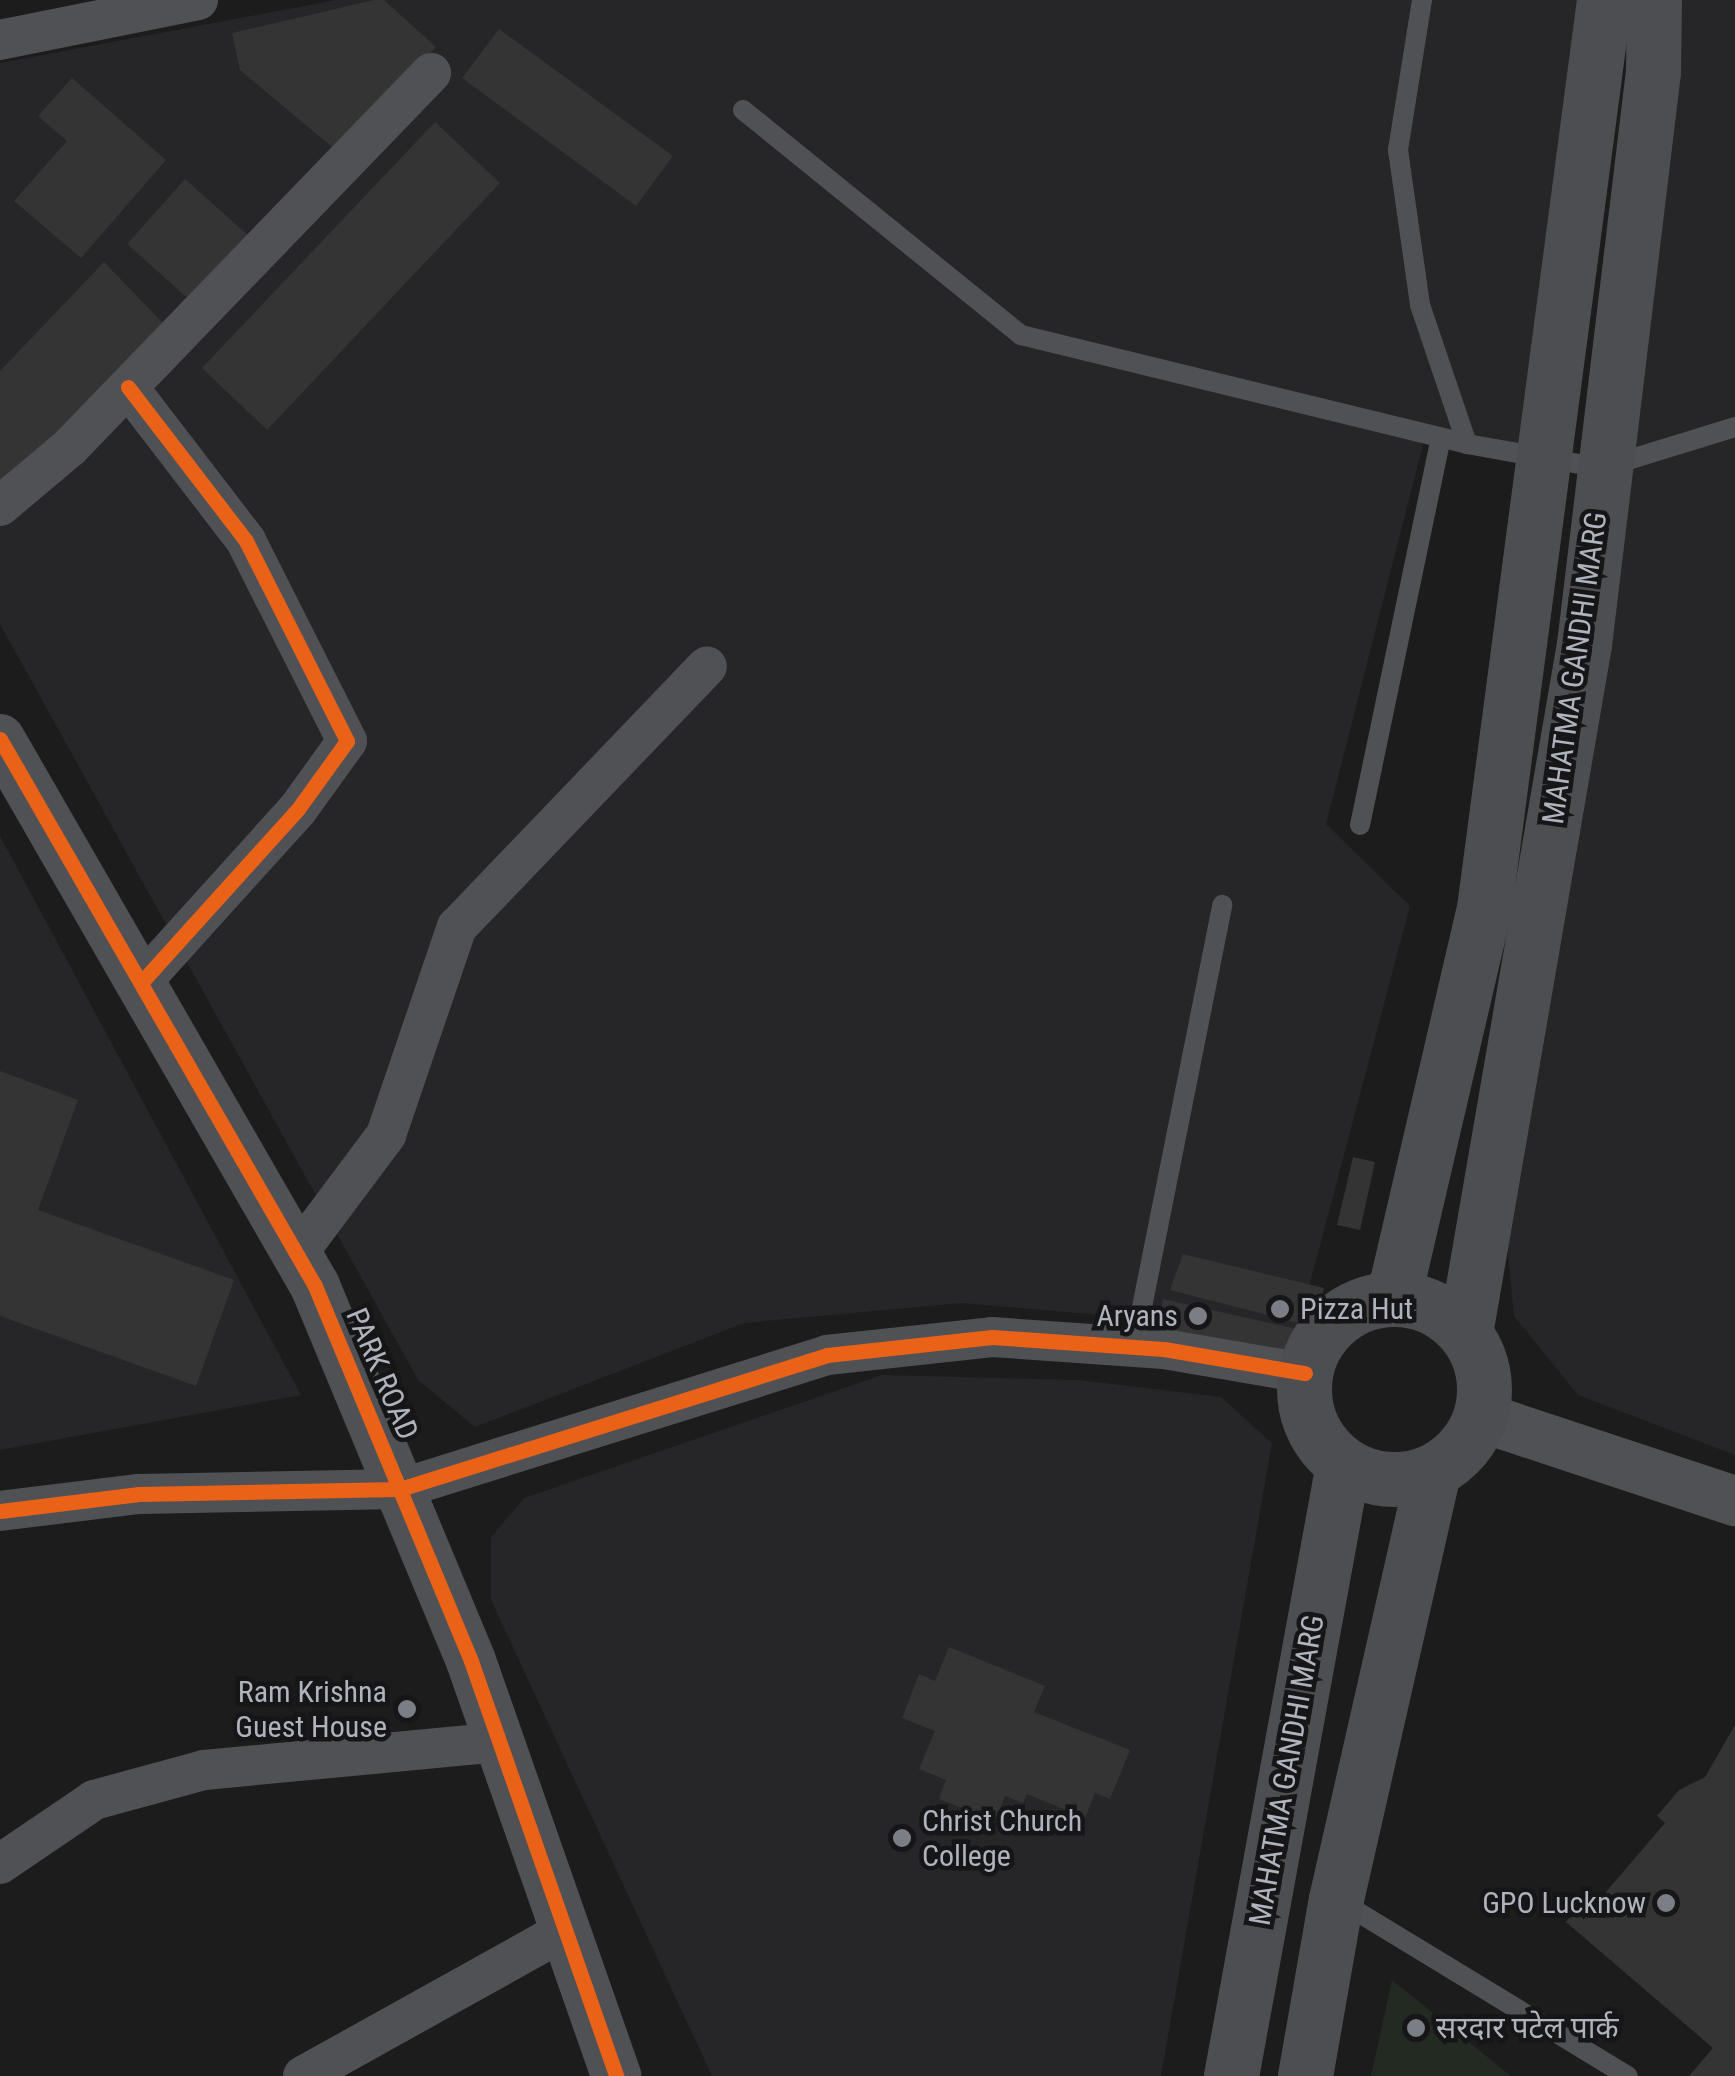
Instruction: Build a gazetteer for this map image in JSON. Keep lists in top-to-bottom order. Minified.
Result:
{"streets":{"main road":["MAHATMA GANDHI MARG"],"street":["PARK ROAD"]},"places":["Pizza Hut","Aryans","Ram Krishna Guest House","Christ Church College","GPO Lucknow","सरदार पटेल पार्क"]}
